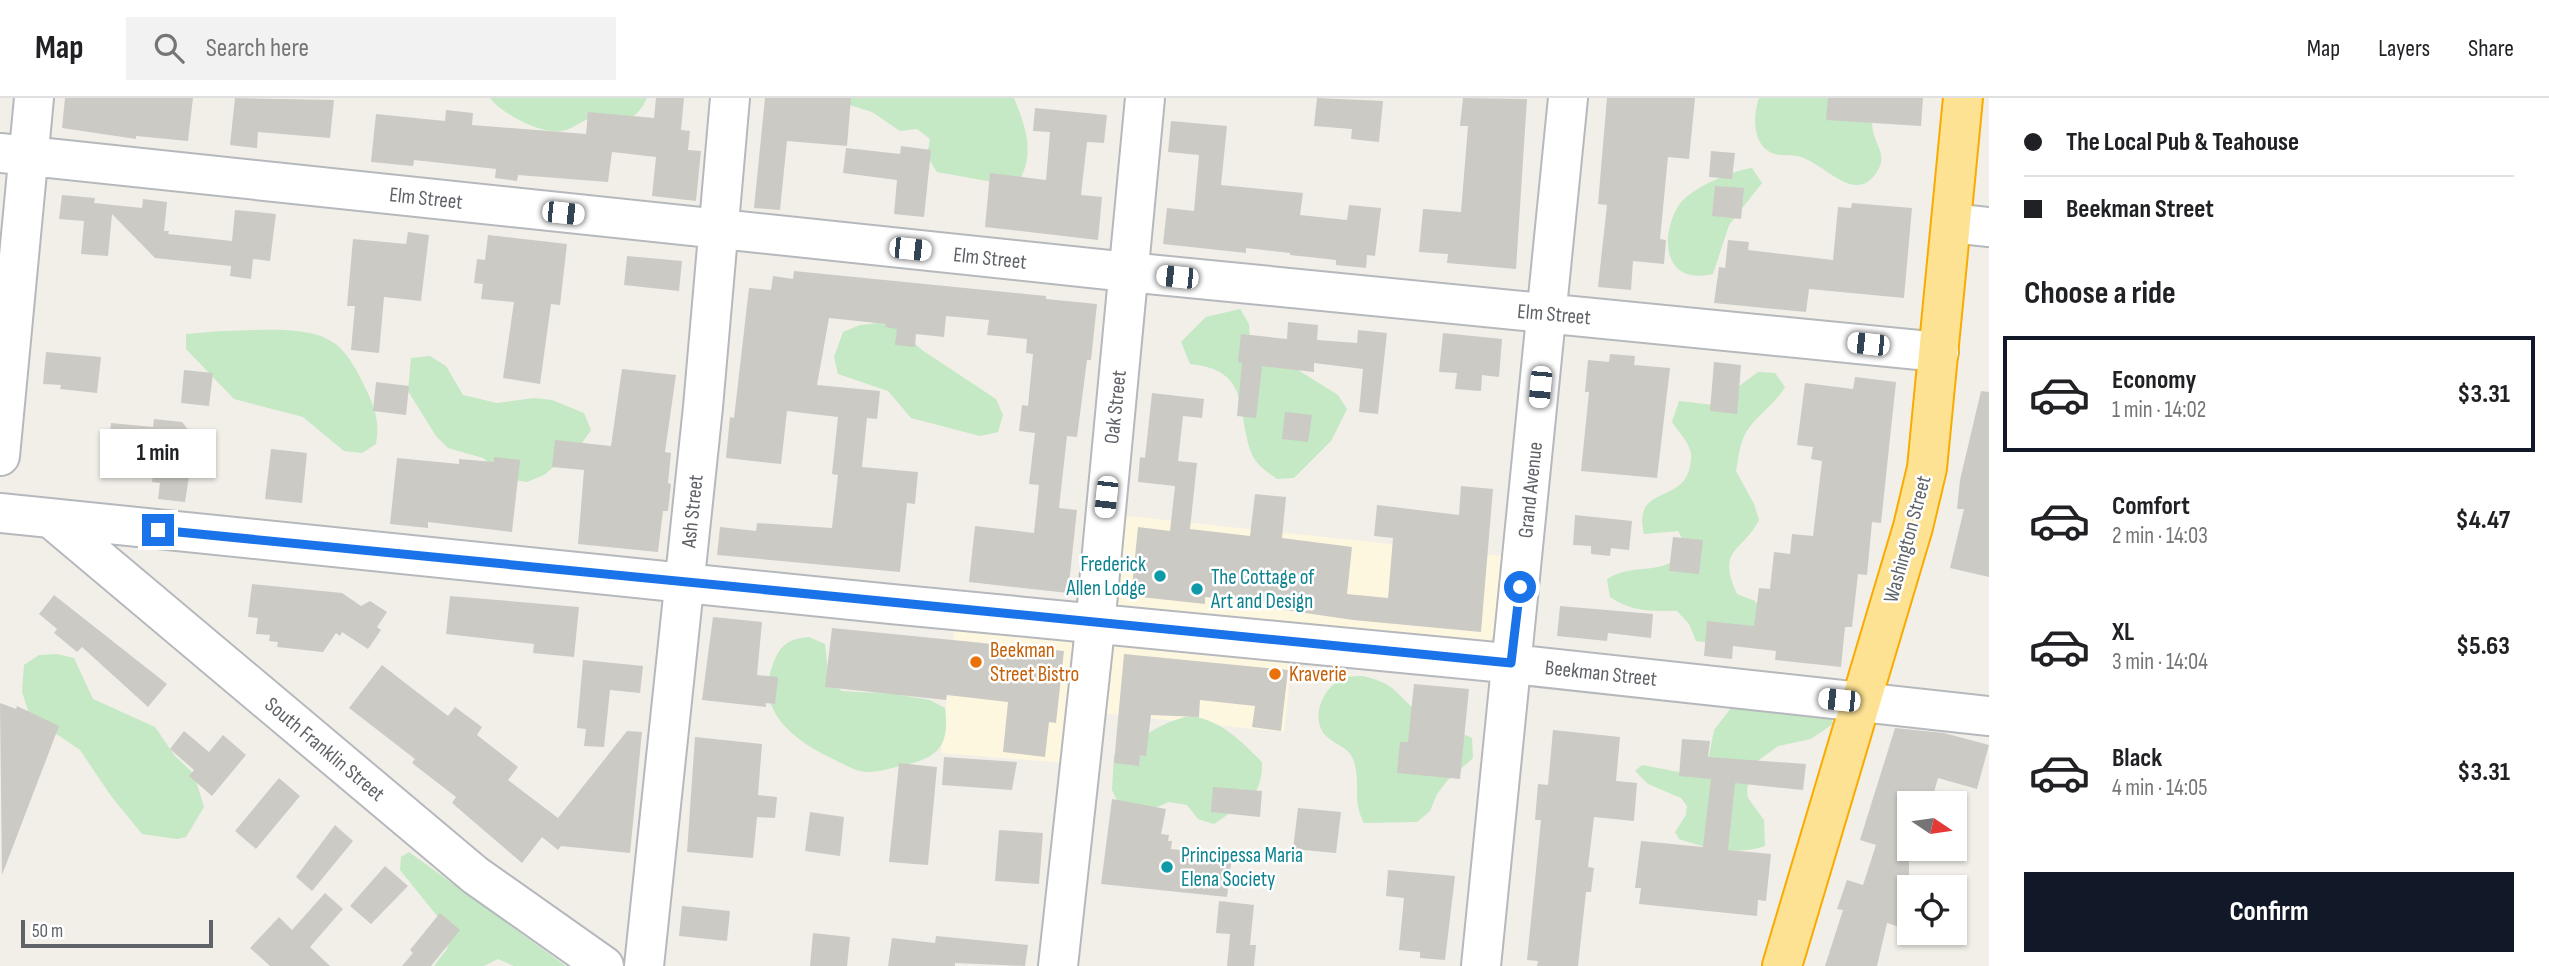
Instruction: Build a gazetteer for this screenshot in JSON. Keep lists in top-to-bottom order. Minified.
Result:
{"streets":{"highway":["Washington Street"],"street":["Elm Street","Oak Street","Grand Avenue","Ash Street","Beekman Street","South Franklin Street"]},"crossings":[["Elm Street","Oak Street"],["Elm Street","Grand Avenue"],["Elm Street","Ash Street"],["Elm Street","Washington Street"],["Oak Street","Beekman Street"],["Grand Avenue","Beekman Street"],["Ash Street","Beekman Street"],["Washington Street","Beekman Street"],["Beekman Street","South Franklin Street"]],"places":["Frederick Allen Lodge","The Cottage of Art and Design","Beekman Street Bistro","Kraverie","Principessa Maria Elena Society"],"scale_bar":"50 m","north":"right","page":{"header":"Map","search":"Search here","nav":["Map","Layers","Share"],"banner":["The Local Pub & Teahouse","Beekman Street"],"heading":"Choose a ride","list":[{"name":"Economy","note":"1 min · 14:02","value":"$3.31"},{"name":"Comfort","note":"2 min · 14:03","value":"$4.47"},{"name":"XL","note":"3 min · 14:04","value":"$5.63"},{"name":"Black","note":"4 min · 14:05","value":"$3.31"}],"bubble":"1 min","buttons":"Confirm","scale":"50 m"}}
